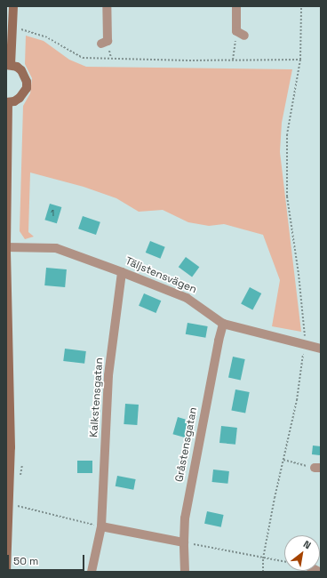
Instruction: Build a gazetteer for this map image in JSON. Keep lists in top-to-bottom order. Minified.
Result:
{"streets":{"street":["Täljstensvägen","Kalkstensgatan","Gråstensgatan"]},"crossings":[["Täljstensvägen","Kalkstensgatan"],["Täljstensvägen","Gråstensgatan"]],"house_numbers":["1"],"scale_bar":"50 m","north":"top right"}
